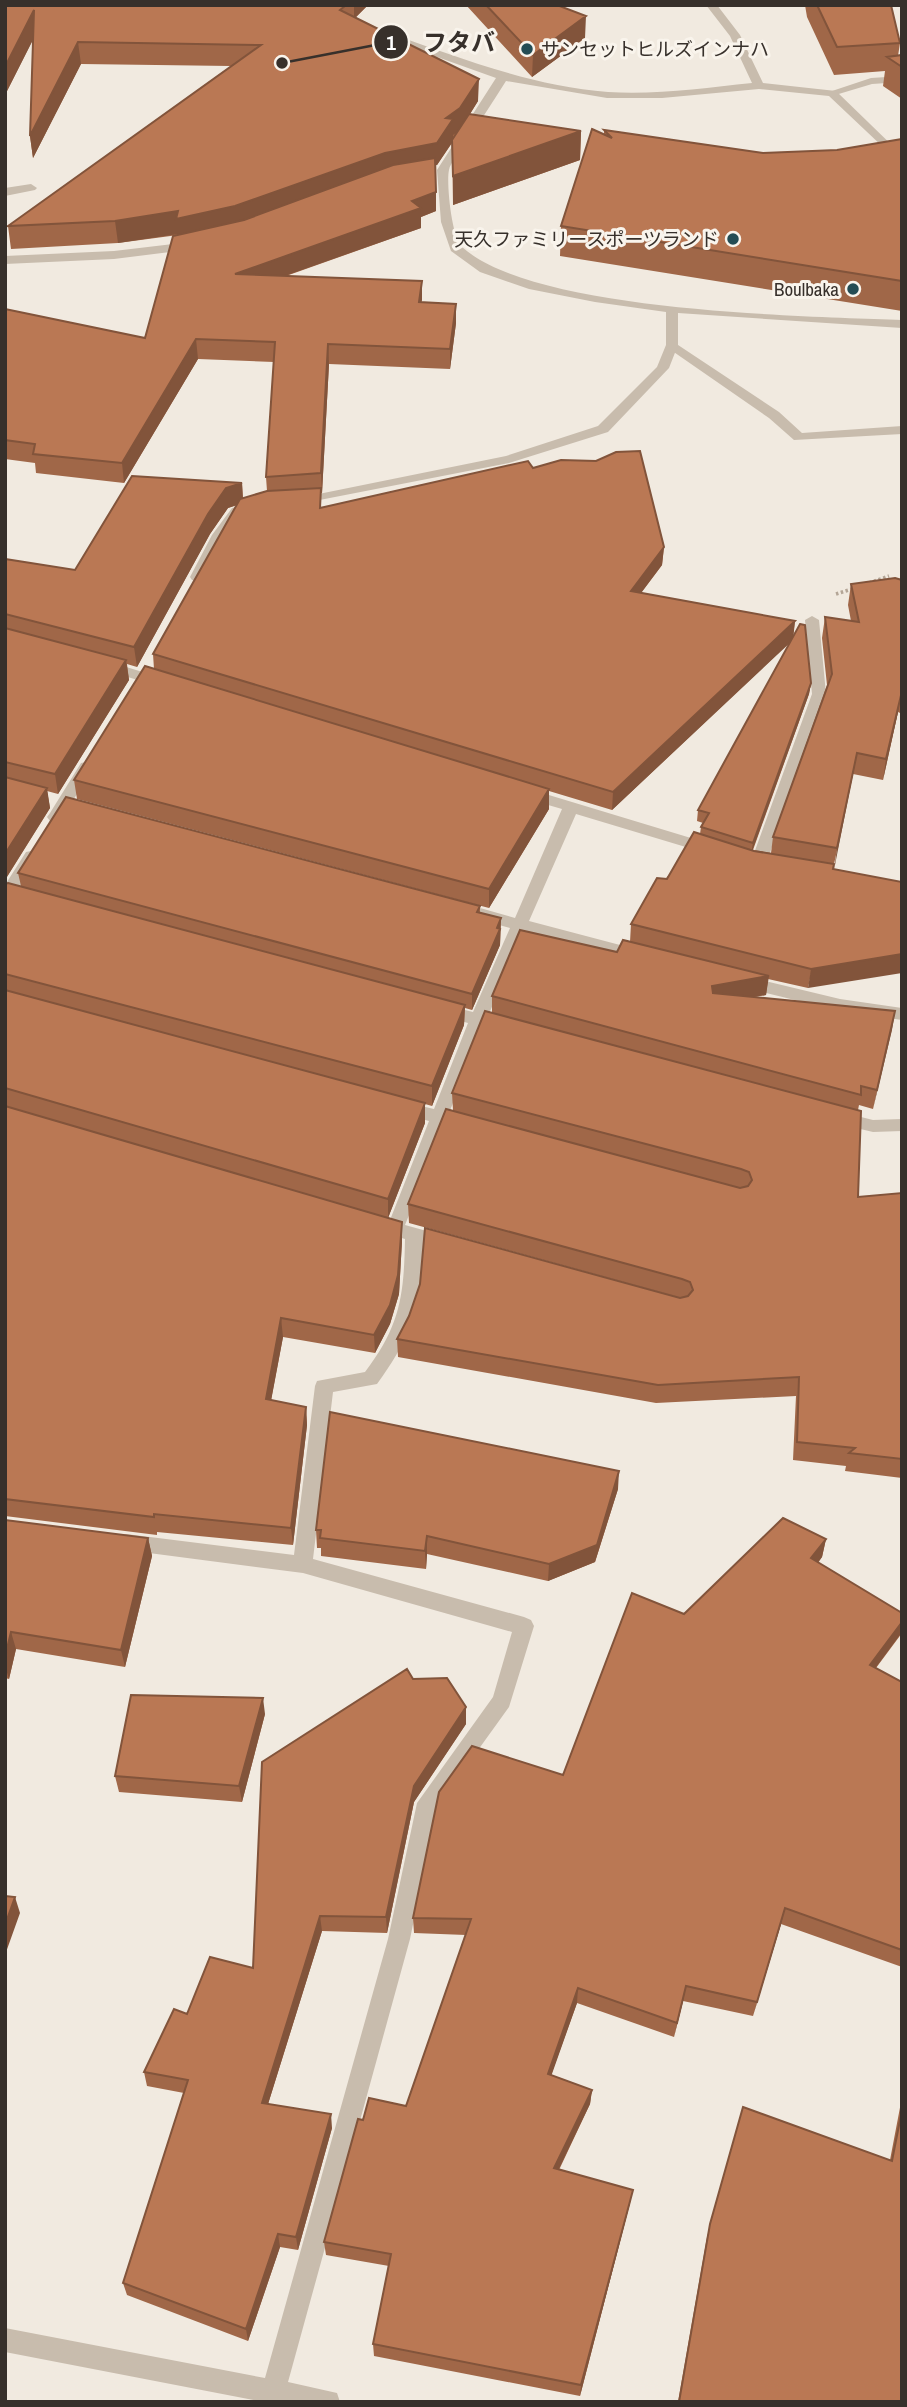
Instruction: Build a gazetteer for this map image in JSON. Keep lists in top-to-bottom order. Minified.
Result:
{"places":["サンセットヒルズインナハ","フタバ","天久ファミリースポーツランド","Boulbaka"]}
